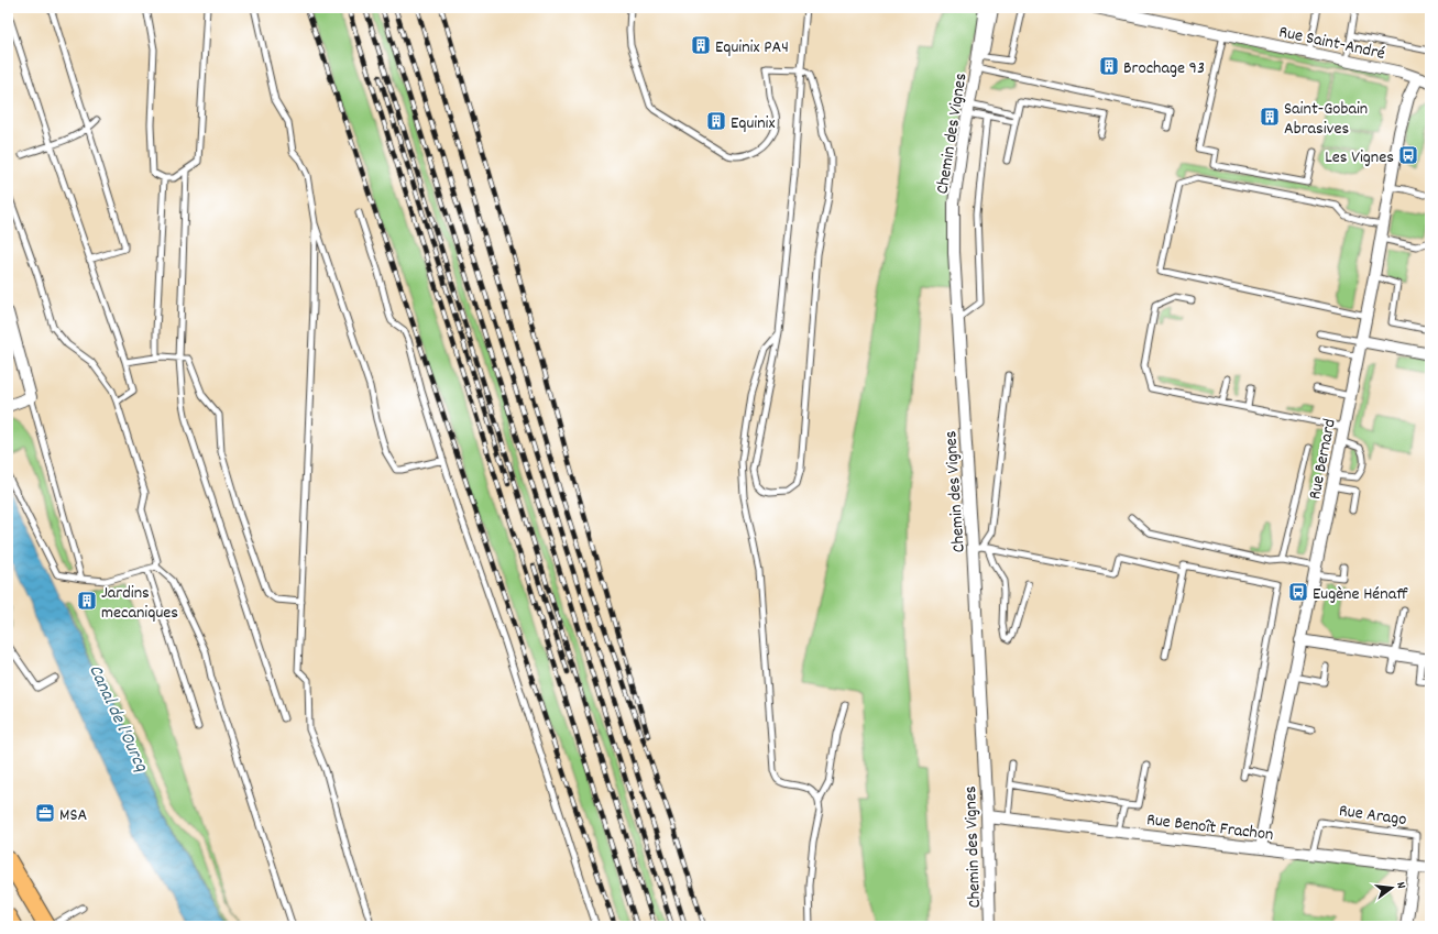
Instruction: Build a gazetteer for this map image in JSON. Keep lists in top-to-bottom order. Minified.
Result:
{"streets":{"street":["Rue Saint-André","Chemin des Vignes","Rue Bernard","Rue Arago","Rue Benoît Frachon"]},"crossings":[["Rue Saint-André","Rue Bernard"],["Chemin des Vignes","Rue Benoît Frachon"],["Rue Bernard","Rue Benoît Frachon"],["Rue Arago","Rue Benoît Frachon"]],"water":["Canal de l'Ourcq"],"places":{"building":["Equinix PA4","Brochage 93","Saint-Gobain Abrasives","Equinix","Jardins mecaniques"],"bus stop":["Les Vignes","Eugène Hénaff"],"office":["MSA"]},"north":"right"}
